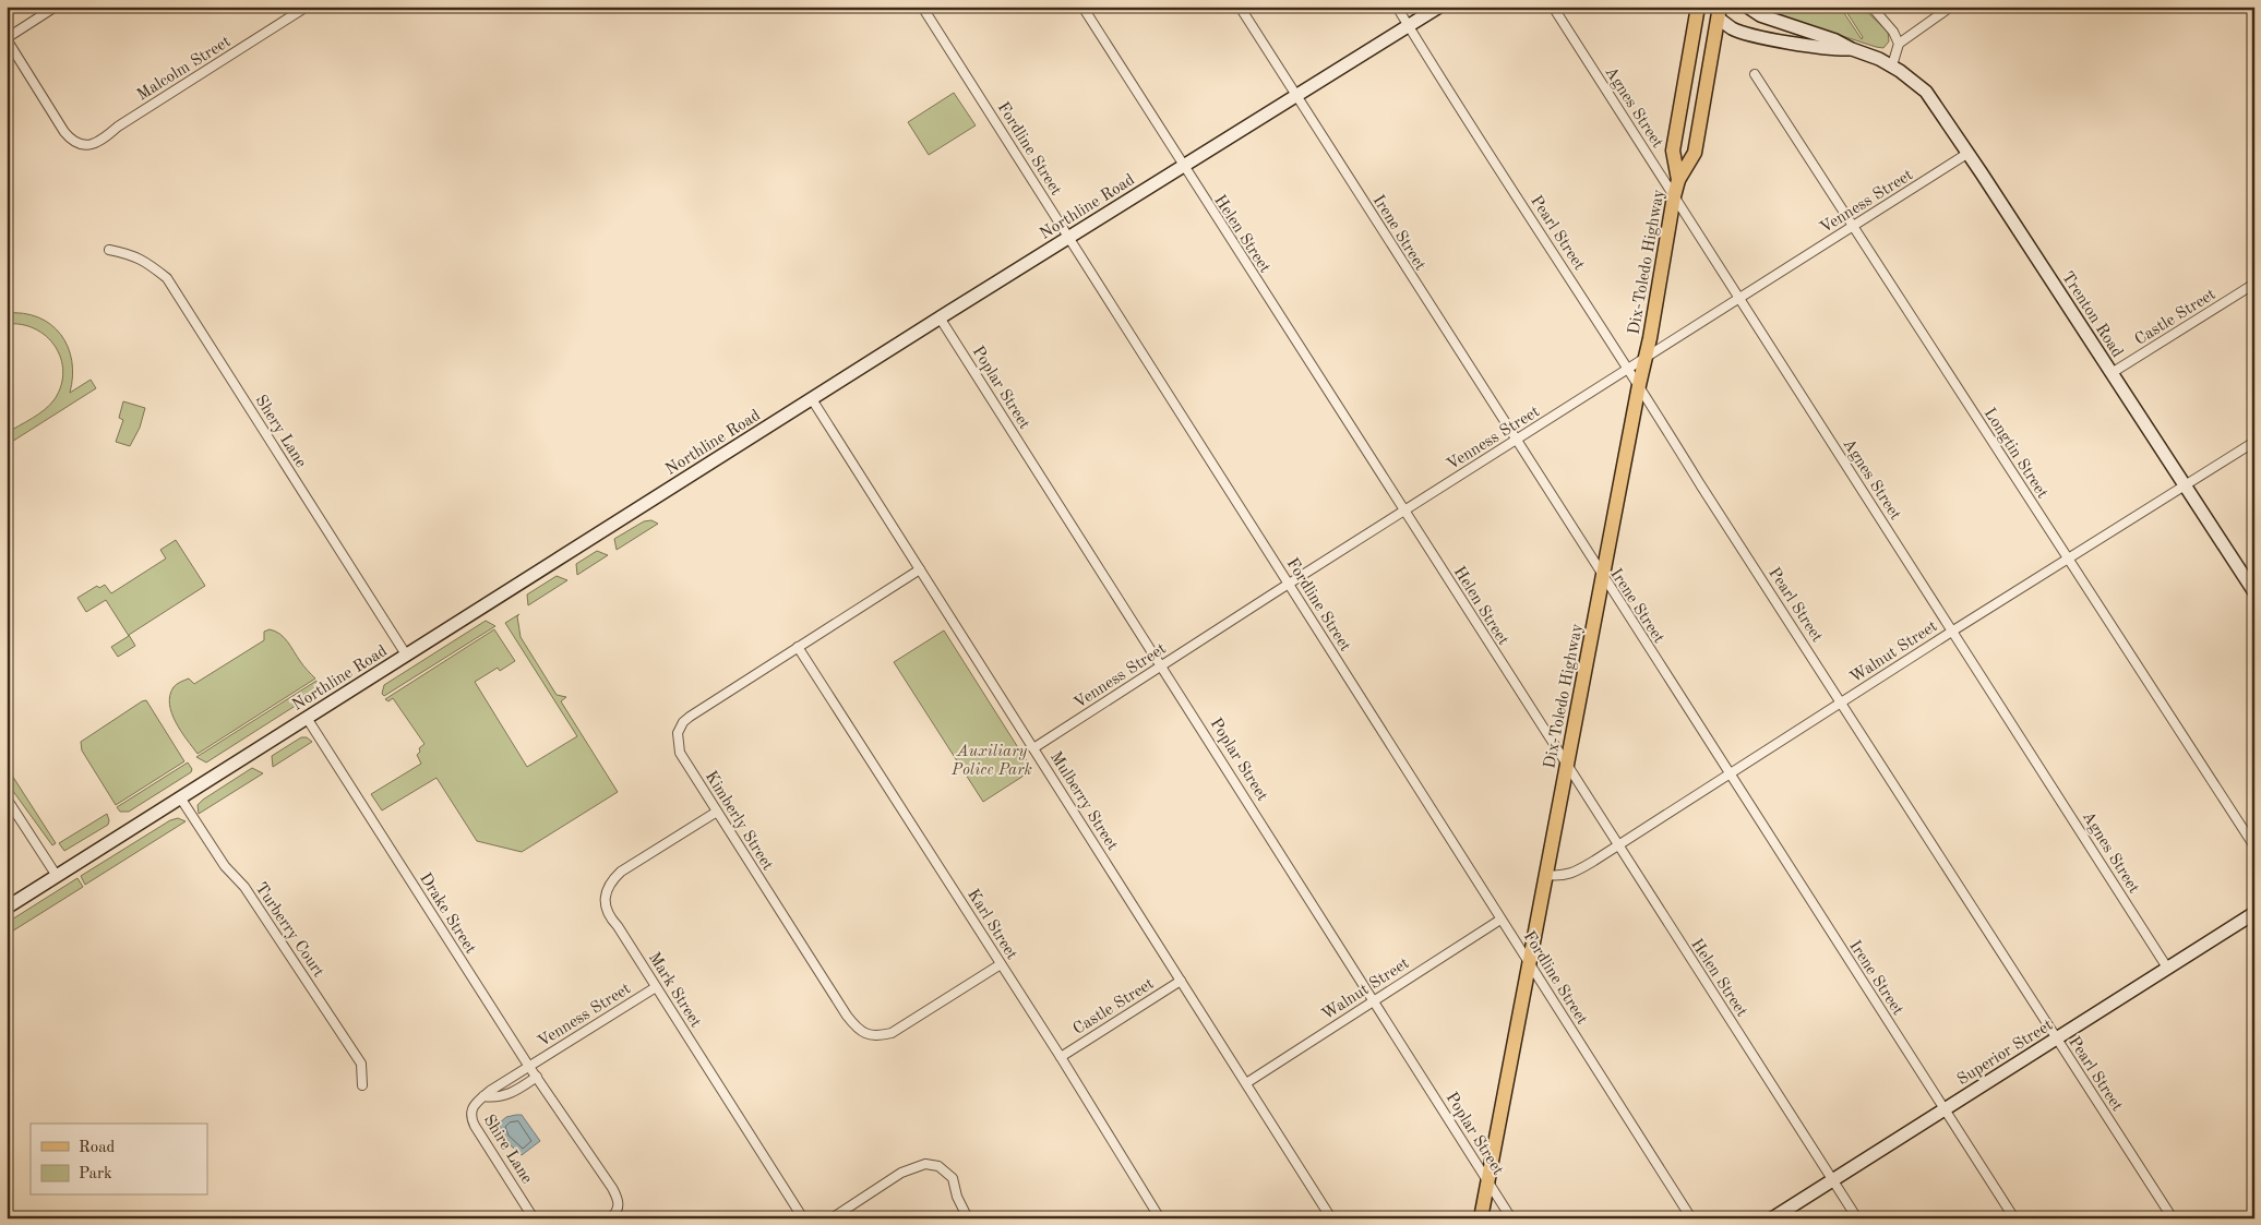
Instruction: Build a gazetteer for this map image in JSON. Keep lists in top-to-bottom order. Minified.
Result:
{"streets":{"main road":["Northline Road","Dix-Toledo Highway","Trenton Road","Superior Street"],"street":["Malcolm Street","Agnes Street","Fordline Street","Venness Street","Irene Street","Pearl Street","Helen Street","Castle Street","Poplar Street","Shery Lane","Longtin Street","Walnut Street","Mulberry Street","Kimberly Street","Drake Street","Karl Street","Turberry Court","Mark Street","Shire Lane"]},"crossings":[["Agnes Street","Venness Street"],["Agnes Street","Dix-Toledo Highway"],["Agnes Street","Walnut Street"],["Agnes Street","Superior Street"],["Fordline Street","Venness Street"],["Fordline Street","Northline Road"],["Fordline Street","Dix-Toledo Highway"],["Fordline Street","Walnut Street"],["Venness Street","Irene Street"],["Venness Street","Pearl Street"],["Venness Street","Helen Street"],["Venness Street","Dix-Toledo Highway"],["Venness Street","Trenton Road"],["Venness Street","Poplar Street"],["Venness Street","Longtin Street"],["Venness Street","Mulberry Street"],["Venness Street","Drake Street"],["Venness Street","Mark Street"],["Venness Street","Shire Lane"],["Northline Road","Irene Street"],["Northline Road","Pearl Street"],["Northline Road","Helen Street"],["Northline Road","Poplar Street"],["Northline Road","Shery Lane"],["Northline Road","Mulberry Street"],["Northline Road","Drake Street"],["Northline Road","Turberry Court"],["Irene Street","Dix-Toledo Highway"],["Irene Street","Walnut Street"],["Irene Street","Superior Street"],["Pearl Street","Dix-Toledo Highway"],["Pearl Street","Walnut Street"],["Pearl Street","Superior Street"],["Helen Street","Dix-Toledo Highway"],["Helen Street","Walnut Street"],["Helen Street","Superior Street"],["Dix-Toledo Highway","Trenton Road"],["Dix-Toledo Highway","Poplar Street"],["Dix-Toledo Highway","Walnut Street"],["Trenton Road","Castle Street"],["Trenton Road","Walnut Street"],["Castle Street","Mulberry Street"],["Castle Street","Karl Street"],["Poplar Street","Walnut Street"],["Longtin Street","Walnut Street"],["Walnut Street","Mulberry Street"],["Mulberry Street","Kimberly Street"],["Kimberly Street","Karl Street"],["Kimberly Street","Mark Street"],["Drake Street","Shire Lane"]],"parks":["Auxiliary Police Park"],"legend":["Road","Park"]}
